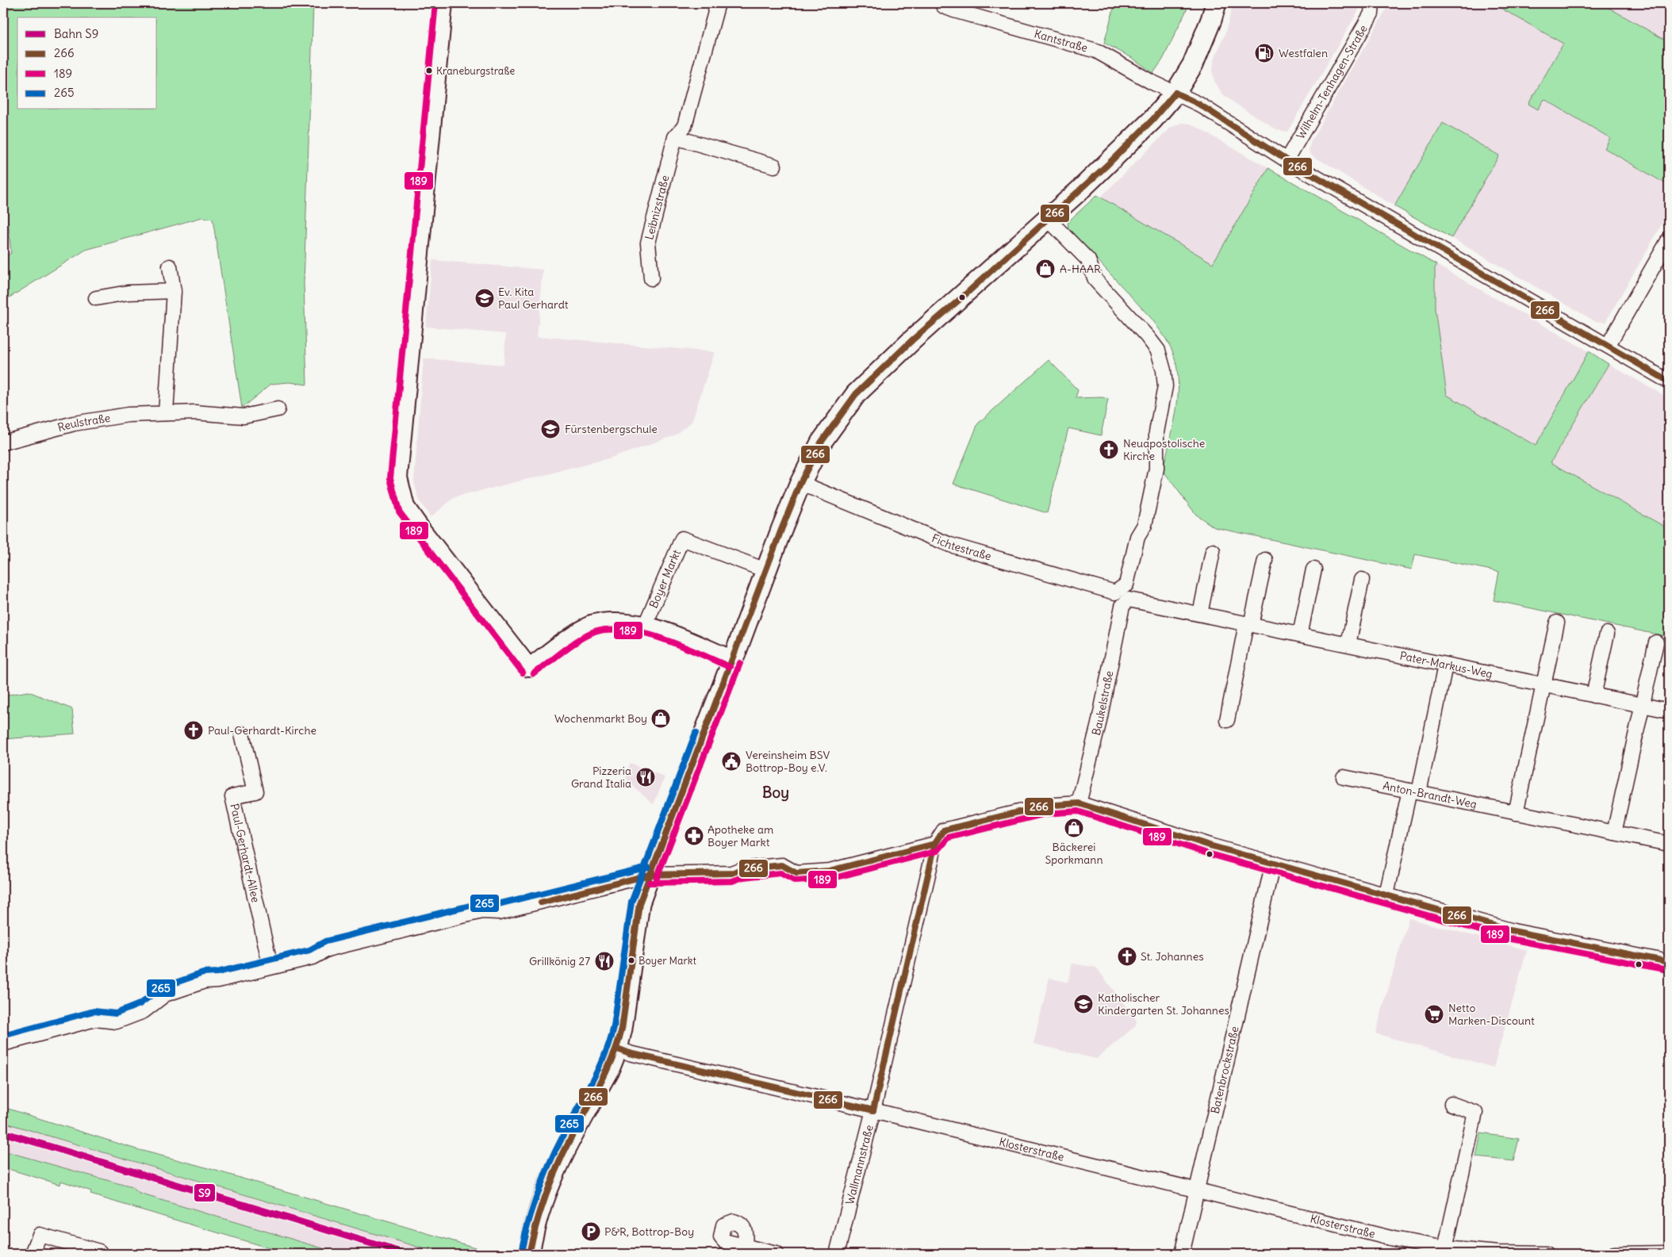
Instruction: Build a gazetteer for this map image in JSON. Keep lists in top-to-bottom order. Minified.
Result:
{"streets":{"street":["Kantstraße","Wilhelm-Tenhagen-Straße","Leibnizstraße","Reulstraße","Fichtestraße","Boyer Markt","Pater-Markus-Weg","Baukelstraße","Anton-Brandt-Weg","Paul-Gerhardt-Allee","Batenbrockstraße","Klosterstraße","Wallmannstraße"]},"crossings":[["Pater-Markus-Weg","Baukelstraße"],["Batenbrockstraße","Klosterstraße"],["Klosterstraße","Wallmannstraße"]],"districts":["Boy"],"places":{"fuel station":["Westfalen"],"other":["Kraneburgstraße","Boyer Markt"],"shop":["A-HAAR","Wochenmarkt Boy","Bäckerei Sporkmann"],"school or university":["Ev. Kita Paul Gerhardt","Fürstenbergschule","Katholischer Kindergarten St. Johannes"],"church":["Neuapostolische Kirche","Paul-Gerhardt-Kirche","St. Johannes"],"public building":["Vereinsheim BSV Bottrop-Boy e.V."],"restaurant":["Pizzeria Grand Italia","Grillkönig 27"],"pharmacy":["Apotheke am Boyer Markt"],"supermarket":["Netto Marken-Discount"],"parking":["P&R, Bottrop-Boy"]},"lines":["transit line 189","transit line 266","transit line 265","rail line S9"],"legend":["Bahn S9","266","189","265"]}
